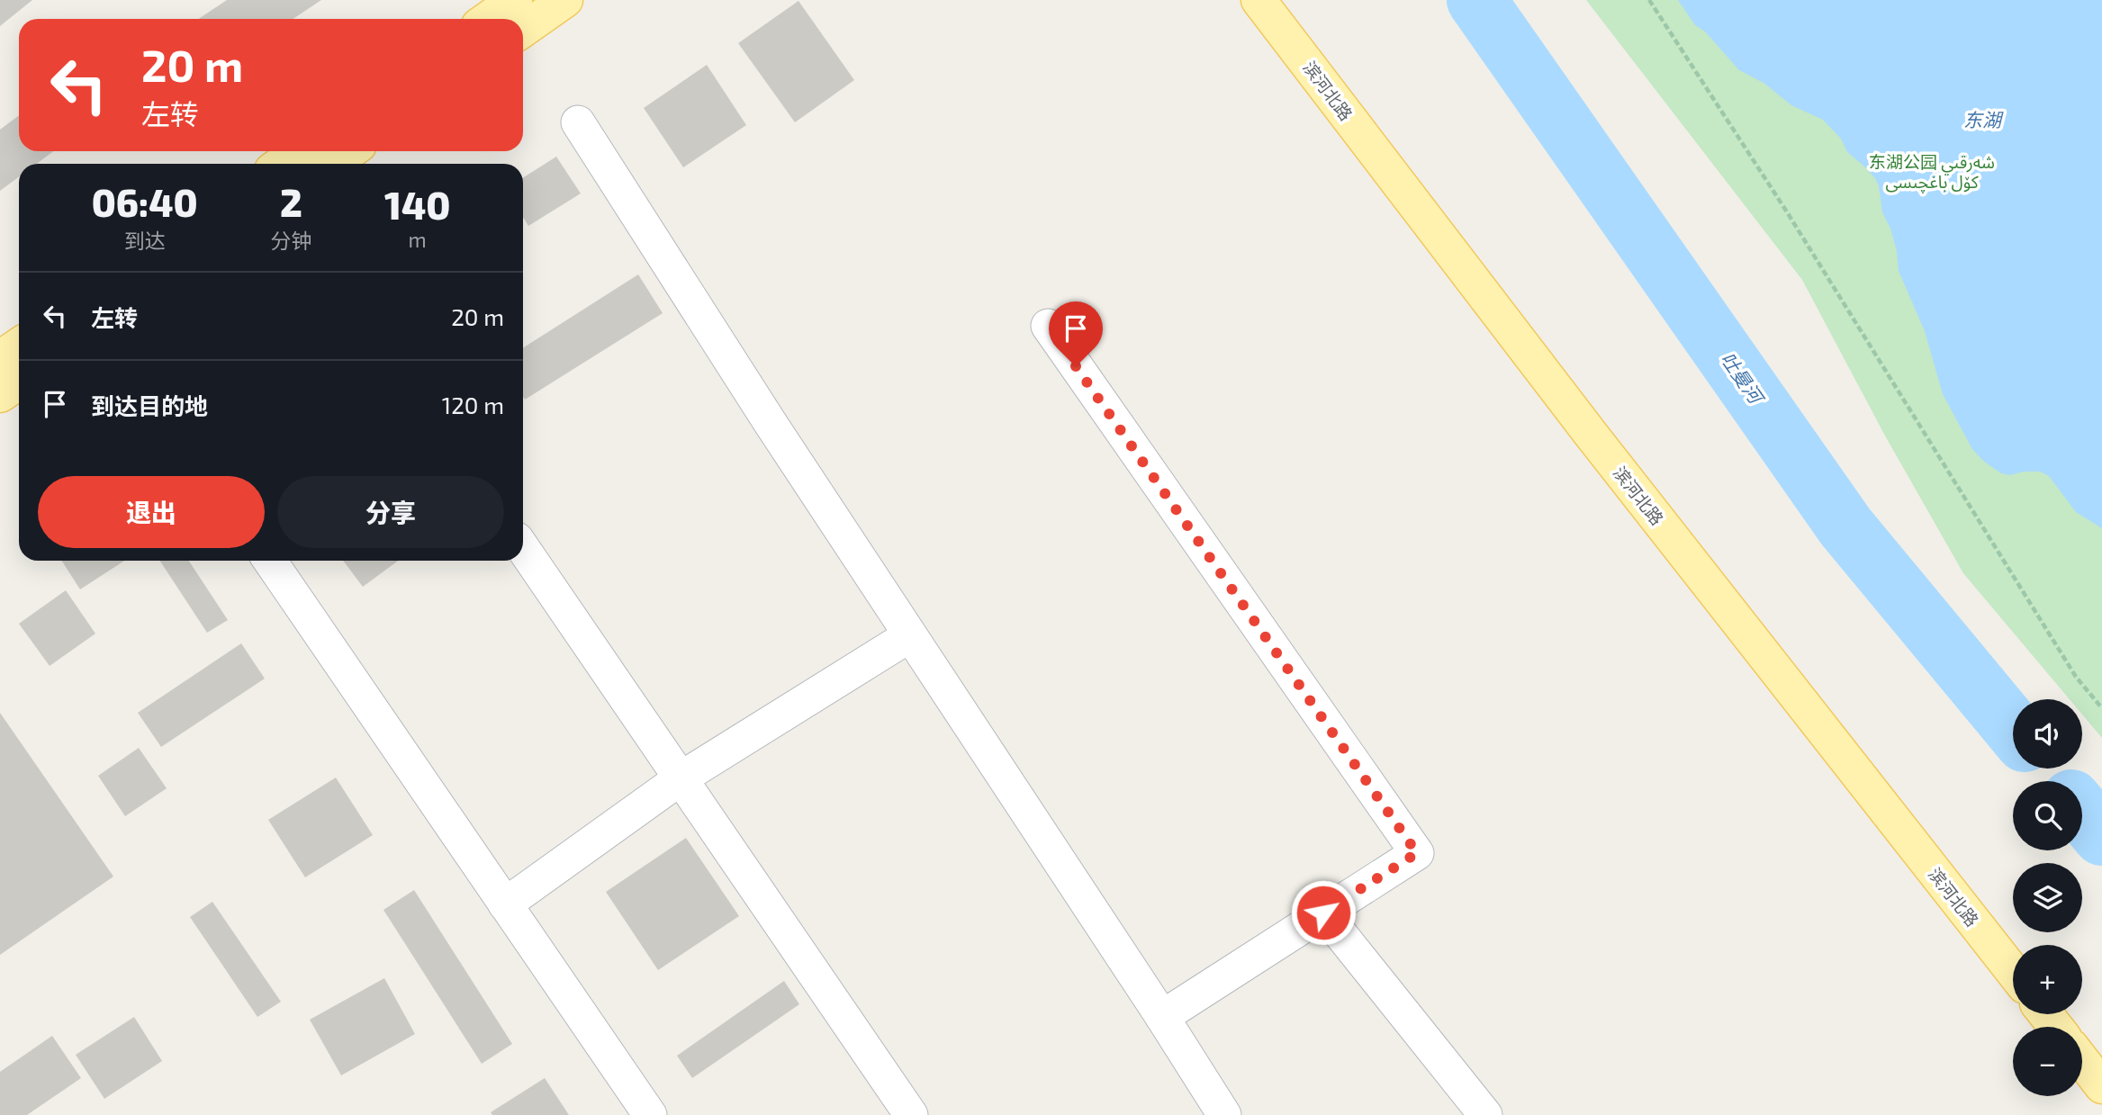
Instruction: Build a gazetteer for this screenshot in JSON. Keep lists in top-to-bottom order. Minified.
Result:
{"streets":{"main road":["滨河北路"]},"water":["东湖","吐曼河"],"parks":["东湖公园 شەرقىي كۆل باغچىسى"],"page":{"turn":["20 m","左转"],"eta":["06:40","到达","2","分钟","140","m"],"list":[{"name":"左转","value":"20 m"},{"name":"到达目的地","value":"120 m"}],"buttons":["退出","分享"],"map_buttons":["+","−"]}}
